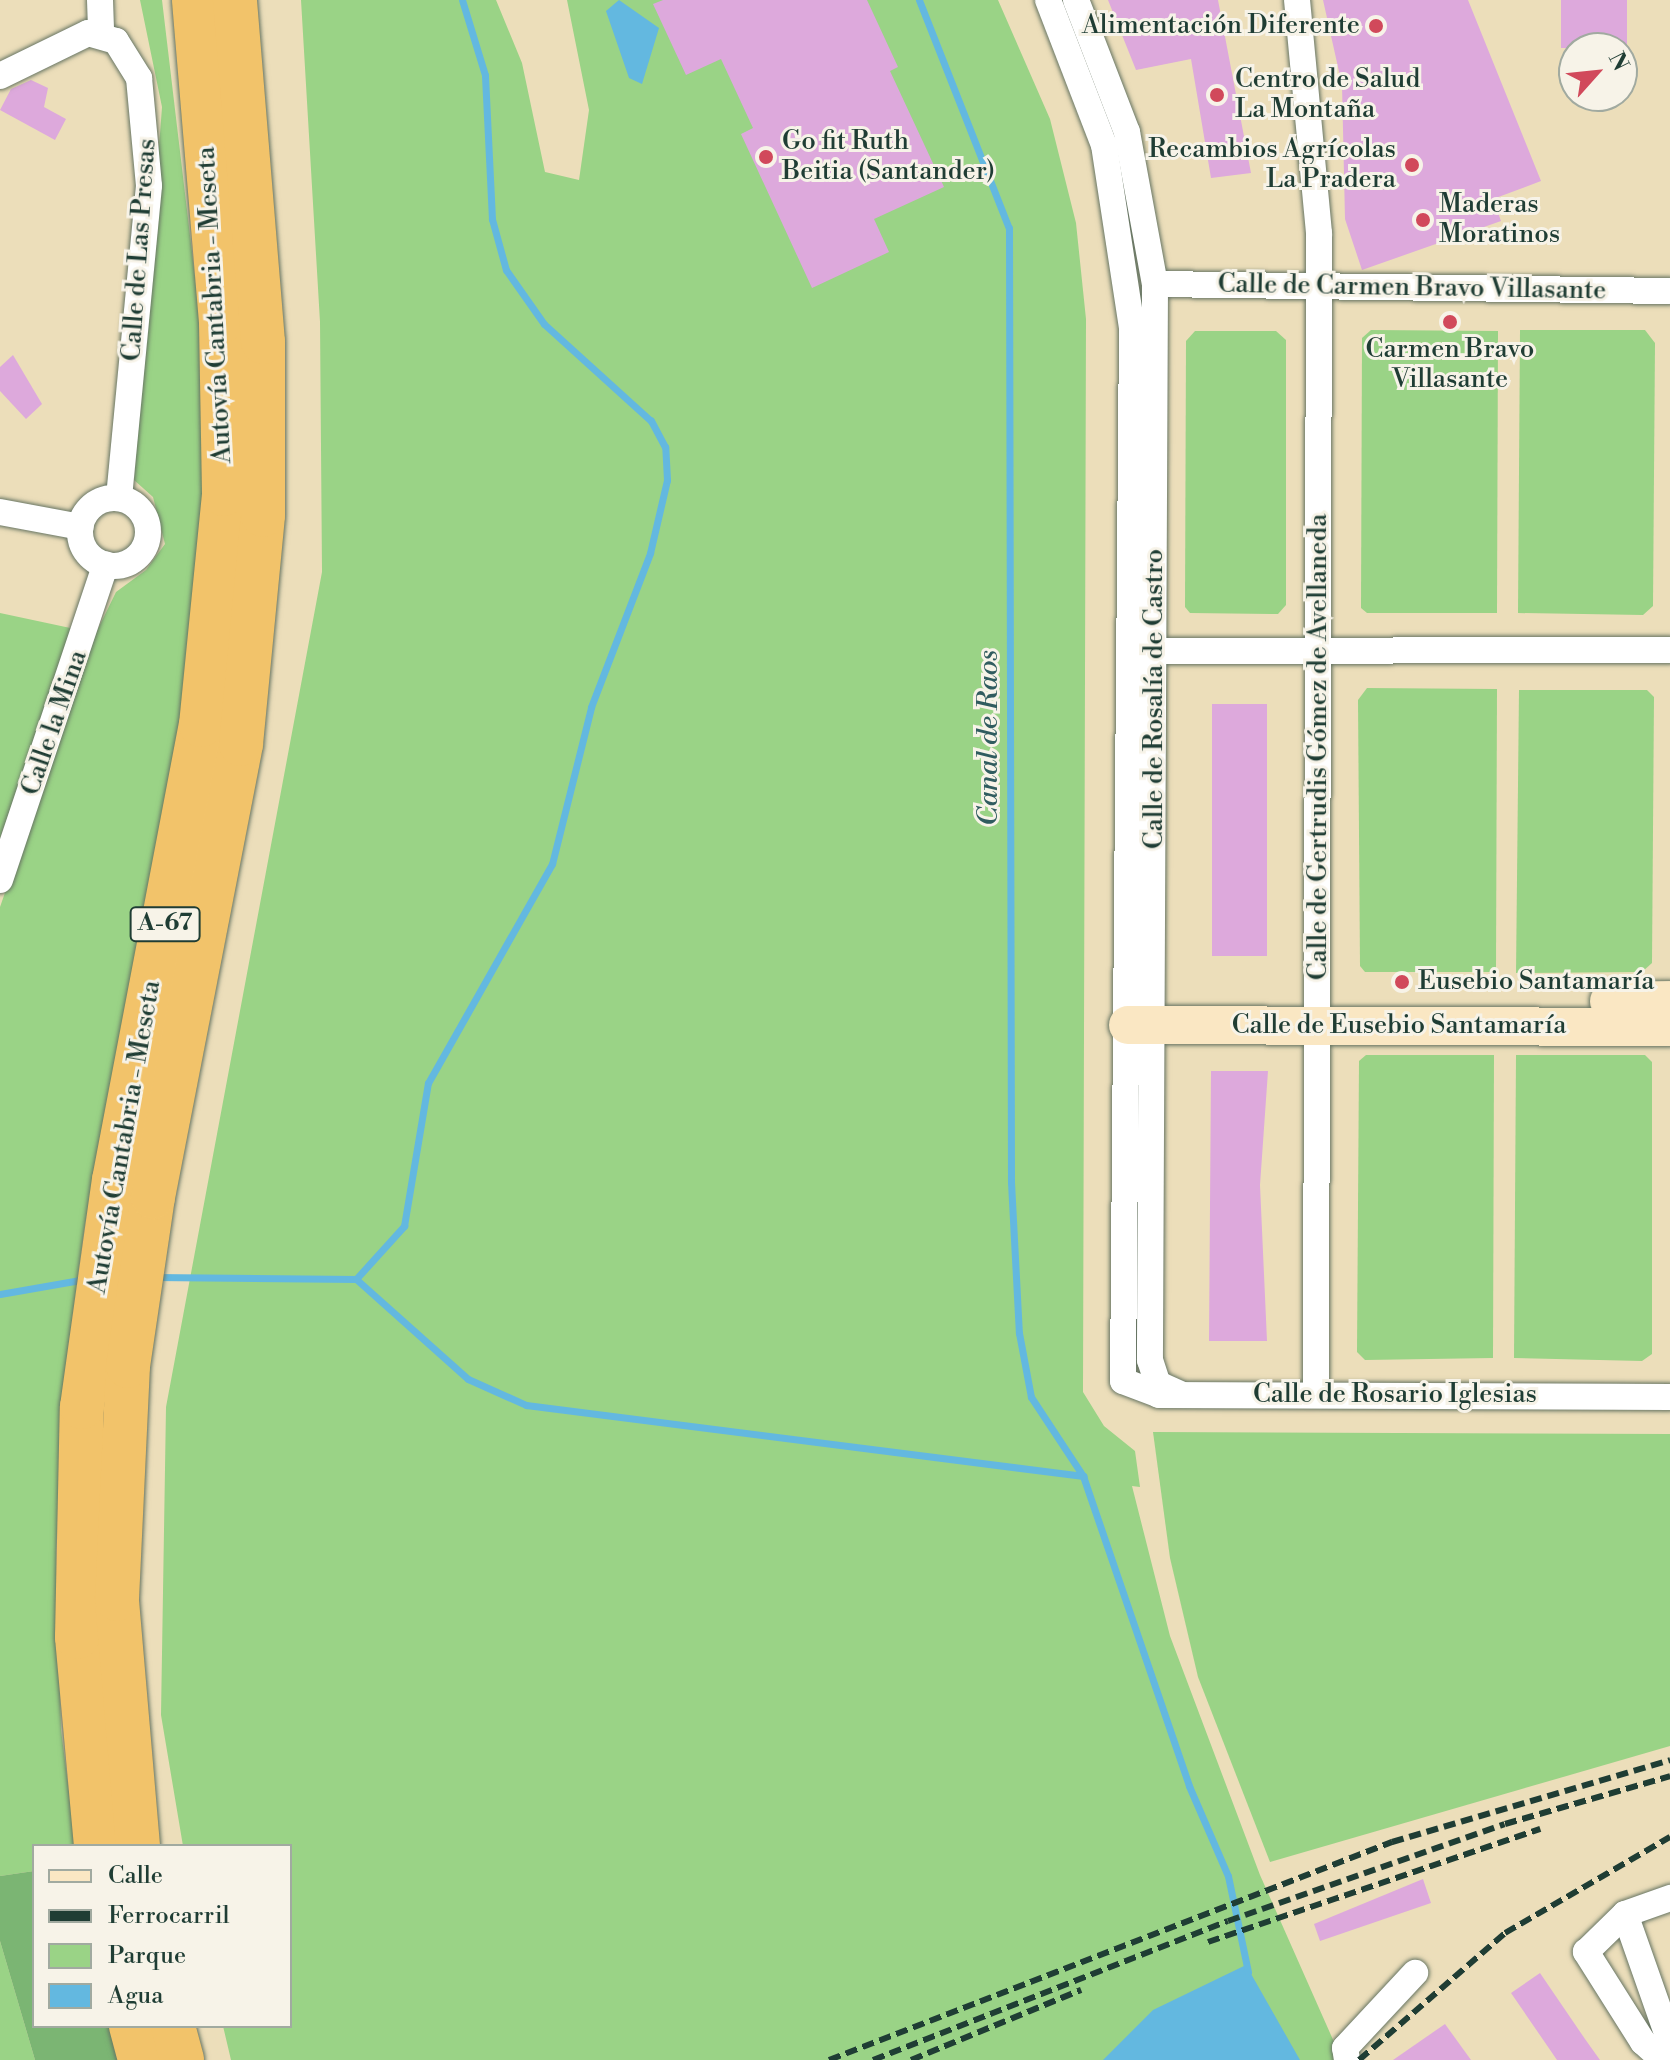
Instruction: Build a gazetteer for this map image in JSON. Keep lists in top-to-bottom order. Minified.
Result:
{"streets":{"highway":["Autovía Cantabria - Meseta","A-67"],"main road":["Calle de Eusebio Santamaría"],"street":["Calle de Las Presas","Calle de Carmen Bravo Villasante","Calle de Rosalía de Castro","Calle la Mina","Calle de Gertrudis Gómez de Avellaneda","Calle de Rosario Iglesias"]},"crossings":[["Calle de Las Presas","Calle la Mina"],["Calle de Carmen Bravo Villasante","Calle de Rosalía de Castro"],["Calle de Carmen Bravo Villasante","Calle de Gertrudis Gómez de Avellaneda"],["Calle de Rosalía de Castro","Calle de Eusebio Santamaría"],["Calle de Rosalía de Castro","Calle de Rosario Iglesias"],["Calle de Gertrudis Gómez de Avellaneda","Calle de Eusebio Santamaría"],["Calle de Gertrudis Gómez de Avellaneda","Calle de Rosario Iglesias"]],"water":["Canal de Raos"],"places":["Alimentación Diferente","Centro de Salud La Montaña","Go fit Ruth Beitia (Santander)","Recambios Agrícolas La Pradera","Maderas Moratinos","Carmen Bravo Villasante","Eusebio Santamaría"],"legend":["Calle","Ferrocarril","Parque","Agua"],"north":"top right"}
